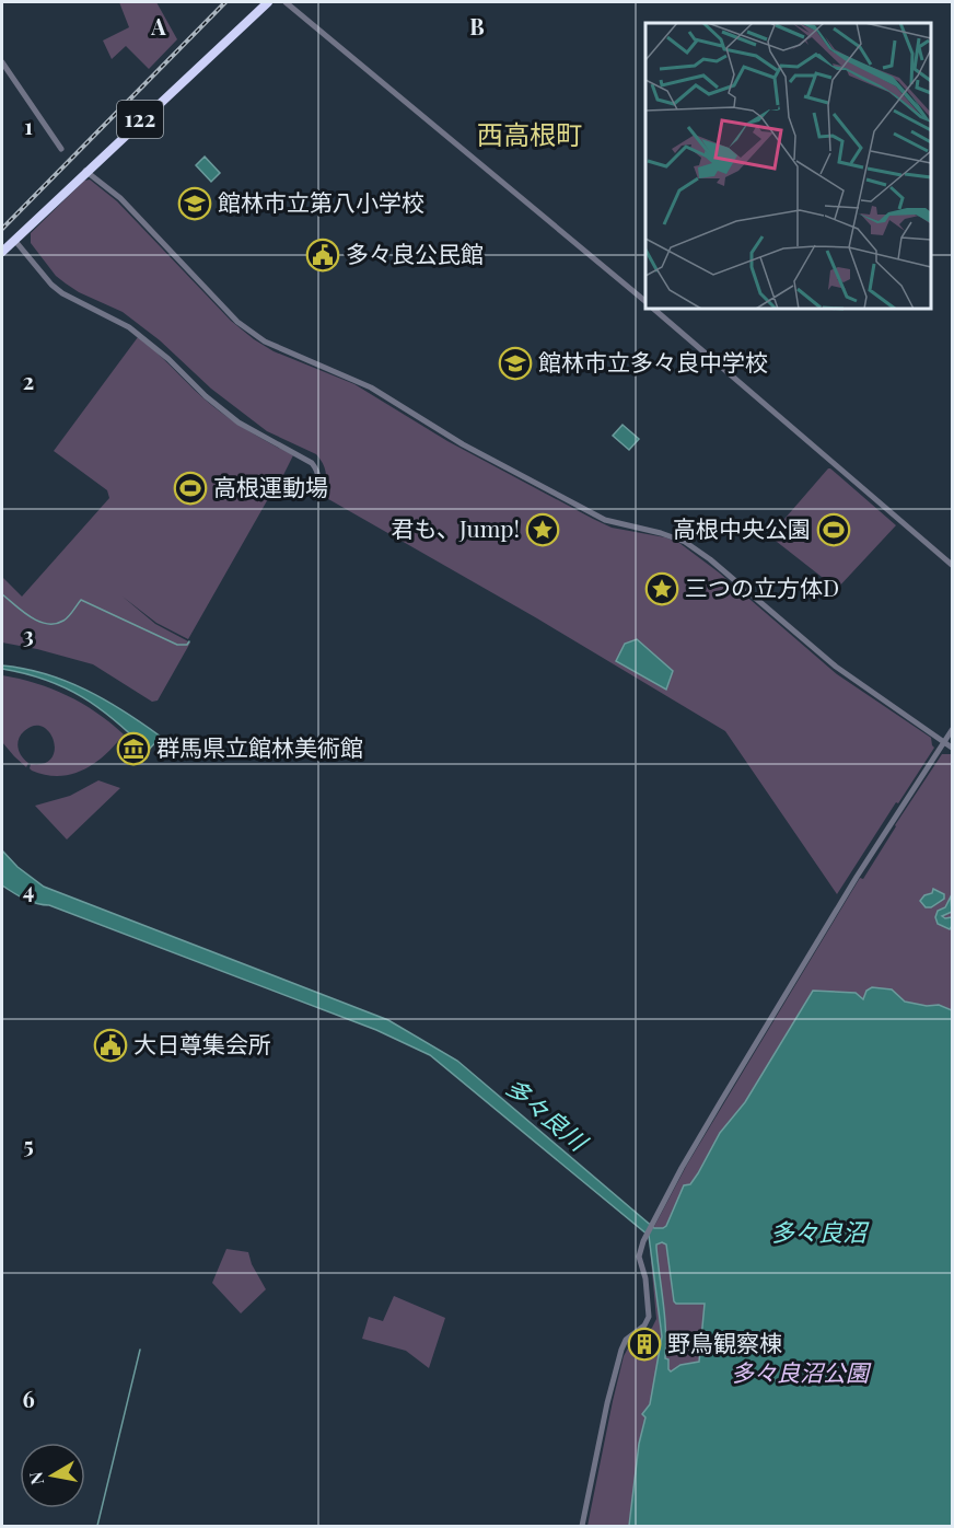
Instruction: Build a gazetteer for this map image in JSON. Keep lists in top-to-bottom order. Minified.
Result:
{"streets":{"highway":["122"]},"districts":["西高根町"],"water":["多々良川","多々良沼"],"parks":["多々良沼公園"],"places":{"school or university":["館林市立第八小学校","館林市立多々良中学校"],"public building":["多々良公民館","大日尊集会所"],"sports":["高根運動場","高根中央公園"],"place":["君も、Jump!","三つの立方体D"],"museum":["群馬県立館林美術館"],"building":["野鳥観察棟"]},"north":"left","grid":{"columns":["A","B"],"rows":["1","2","3","4","5","6"]}}
